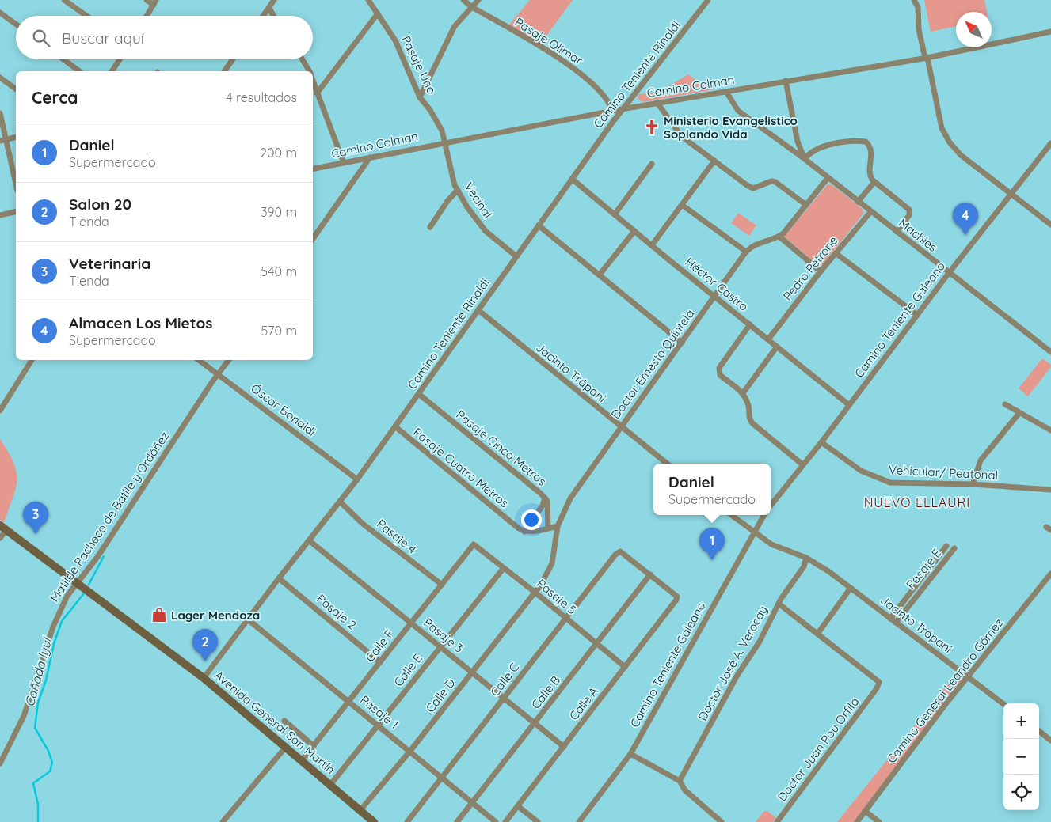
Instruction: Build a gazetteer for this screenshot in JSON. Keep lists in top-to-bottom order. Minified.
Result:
{"streets":{"main road":["Avenida General San Martín"],"street":["Pasaje Olimar","Pasaje Uno","Camino Teniente Rinaldi","Camino Colman","Vecinal","Machies","Pedro Petrone","Héctor Castro","Camino Teniente Galeano","Doctor Ernesto Quintela","Jacinto Trápani","Óscar Bonaldi","Pasaje Cinco Metros","Pasaje Cuatro Metros","Vehicular/ Peatonal","Matilde Pacheco de Batlle y Ordóñez","Pasaje 4","Pasaje E","Pasaje 5","Pasaje 2","Pasaje 3","Calle F","Doctor José A. Verocay","Calle E","Calle C","Camino General Leandro Gómez","Calle B","Calle D","Calle A","Pasaje 1","Doctor Juan Pou Orfila"]},"crossings":[["Pasaje Olimar","Camino Colman"],["Pasaje Uno","Camino Colman"],["Pasaje Uno","Vecinal"],["Camino Teniente Rinaldi","Camino Colman"],["Camino Teniente Rinaldi","Vecinal"],["Camino Teniente Rinaldi","Héctor Castro"],["Camino Teniente Rinaldi","Jacinto Trápani"],["Camino Teniente Rinaldi","Óscar Bonaldi"],["Camino Teniente Rinaldi","Pasaje Cinco Metros"],["Camino Teniente Rinaldi","Pasaje Cuatro Metros"],["Camino Teniente Rinaldi","Pasaje 4"],["Camino Teniente Rinaldi","Pasaje 2"],["Camino Teniente Rinaldi","Pasaje 3"],["Camino Teniente Rinaldi","Pasaje 1"],["Camino Teniente Rinaldi","Avenida General San Martín"],["Camino Colman","Vecinal"],["Camino Colman","Machies"],["Machies","Pedro Petrone"],["Machies","Camino Teniente Galeano"],["Pedro Petrone","Héctor Castro"],["Héctor Castro","Camino Teniente Galeano"],["Héctor Castro","Doctor Ernesto Quintela"],["Camino Teniente Galeano","Jacinto Trápani"],["Camino Teniente Galeano","Vehicular/ Peatonal"],["Doctor Ernesto Quintela","Jacinto Trápani"],["Doctor Ernesto Quintela","Pasaje 5"],["Doctor Ernesto Quintela","Calle D"],["Jacinto Trápani","Pasaje E"],["Jacinto Trápani","Doctor José A. Verocay"],["Jacinto Trápani","Camino General Leandro Gómez"],["Óscar Bonaldi","Matilde Pacheco de Batlle y Ordóñez"],["Matilde Pacheco de Batlle y Ordóñez","Avenida General San Martín"],["Pasaje 4","Calle F"],["Pasaje 5","Calle F"],["Pasaje 5","Calle E"],["Pasaje 5","Calle C"],["Pasaje 5","Calle B"],["Pasaje 5","Calle D"],["Pasaje 5","Calle A"],["Pasaje 2","Calle F"],["Pasaje 3","Calle F"],["Pasaje 3","Calle E"],["Pasaje 3","Calle C"],["Pasaje 3","Calle B"],["Pasaje 3","Calle D"],["Pasaje 3","Calle A"],["Calle F","Pasaje 1"],["Calle F","Avenida General San Martín"],["Calle E","Pasaje 1"],["Calle E","Avenida General San Martín"],["Calle C","Calle B"],["Calle C","Calle A"],["Calle C","Pasaje 1"],["Calle B","Calle A"],["Calle B","Pasaje 1"],["Calle D","Pasaje 1"],["Calle D","Avenida General San Martín"]],"districts":["NUEVO ELLAURI"],"water":["Cañada Iyuí"],"places":{"church":["Ministerio Evangelistico Soplando Vida"],"shop":["Lager Mendoza"]},"north":"top left","page":{"search":"Buscar aquí","heading":["Cerca","4 resultados"],"list":[{"mark":"1","name":"Daniel","note":"Supermercado","value":"200 m"},{"mark":"2","name":"Salon 20","note":"Tienda","value":"390 m"},{"mark":"3","name":"Veterinaria","note":"Tienda","value":"540 m"},{"mark":"4","name":"Almacen Los Mietos","note":"Supermercado","value":"570 m"}],"pins":["4","3","1","2"],"popup":["Daniel","Supermercado"],"map_buttons":["+","−"]}}
